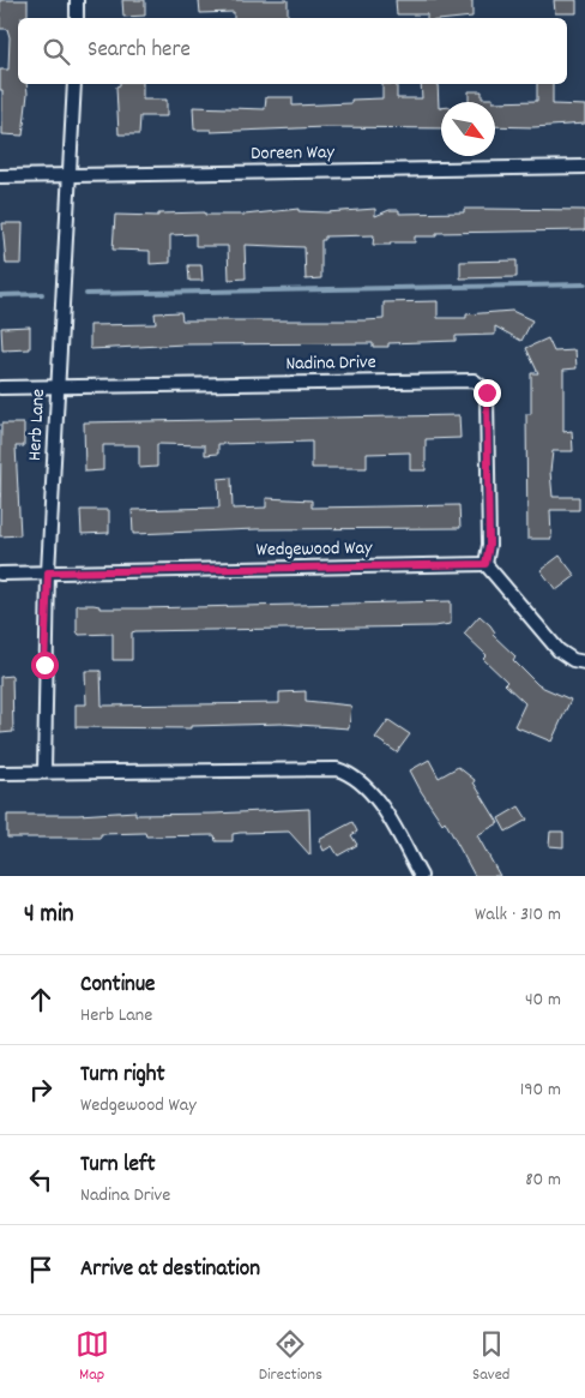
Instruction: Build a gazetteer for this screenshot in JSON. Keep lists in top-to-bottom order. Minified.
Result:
{"streets":{"street":["Doreen Way","Nadina Drive","Herb Lane","Wedgewood Way"]},"crossings":[["Doreen Way","Herb Lane"],["Nadina Drive","Herb Lane"],["Nadina Drive","Wedgewood Way"],["Herb Lane","Wedgewood Way"]],"north":"bottom right","page":{"search":"Search here","heading":["4 min","Walk · 310 m"],"list":[["Continue","Herb Lane","40 m"],["Turn right","Wedgewood Way","190 m"],["Turn left","Nadina Drive","80 m"],"Arrive at destination"],"nav":["Map","Directions","Saved"]}}
